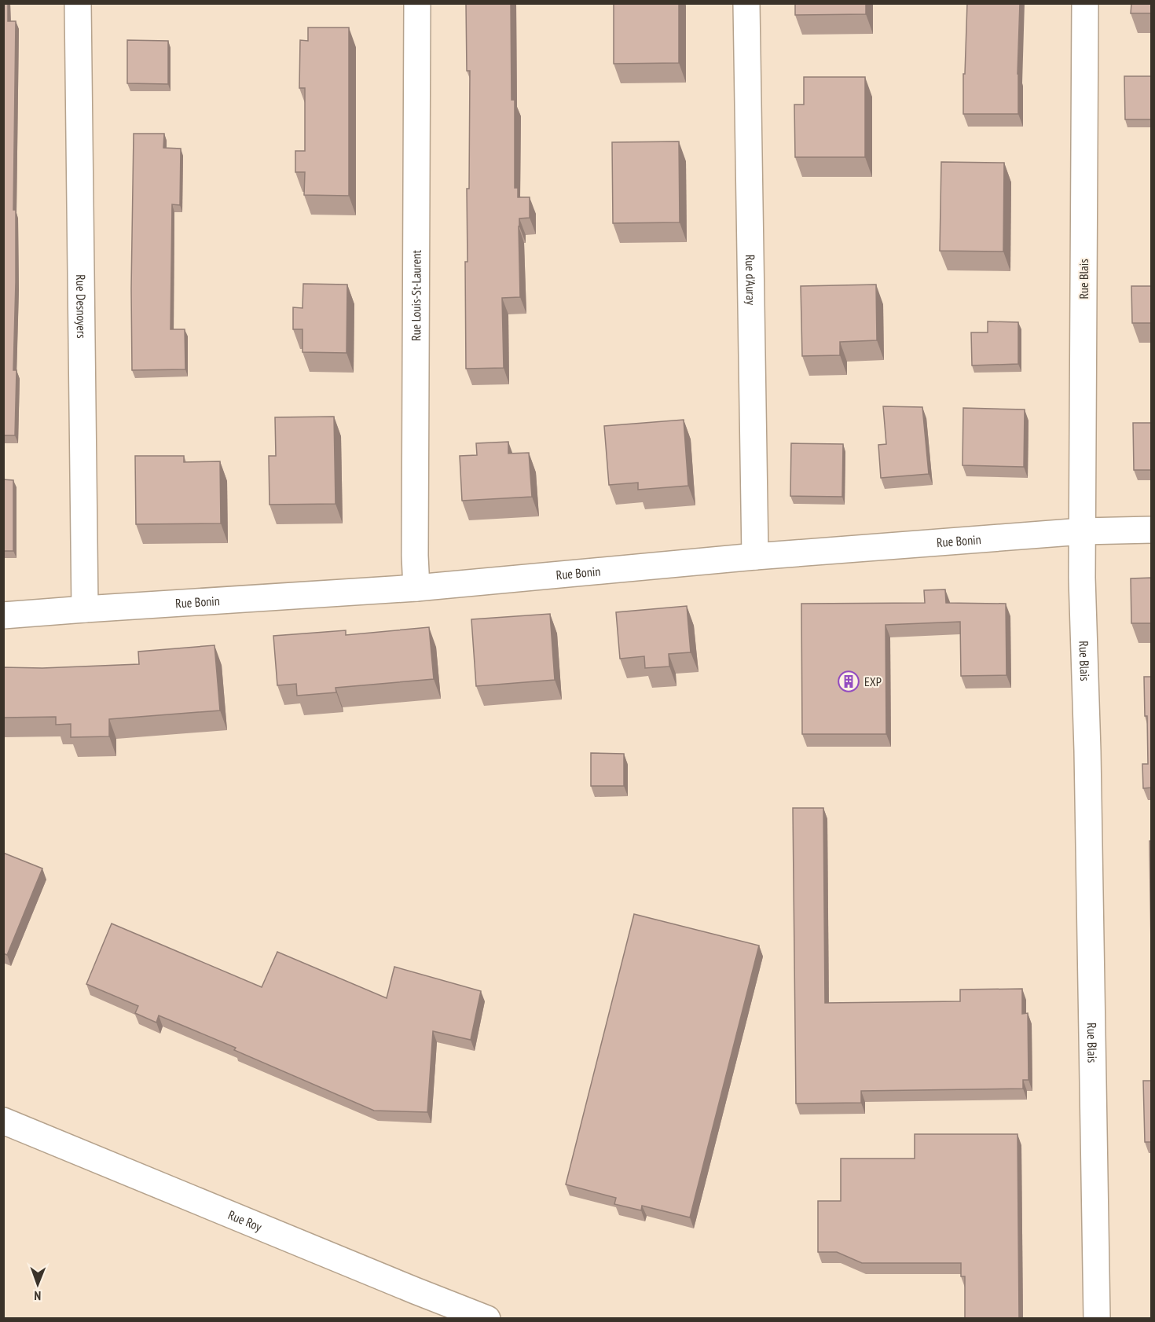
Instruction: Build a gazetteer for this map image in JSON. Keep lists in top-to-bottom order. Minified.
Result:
{"streets":{"street":["Rue Blais","Rue d'Auray","Rue Louis-St-Laurent","Rue Desnoyers","Rue Bonin","Rue Roy"]},"crossings":[["Rue Blais","Rue Bonin"],["Rue d'Auray","Rue Bonin"],["Rue Louis-St-Laurent","Rue Bonin"],["Rue Desnoyers","Rue Bonin"]],"places":{"building":["EXP"]},"north":"bottom"}
